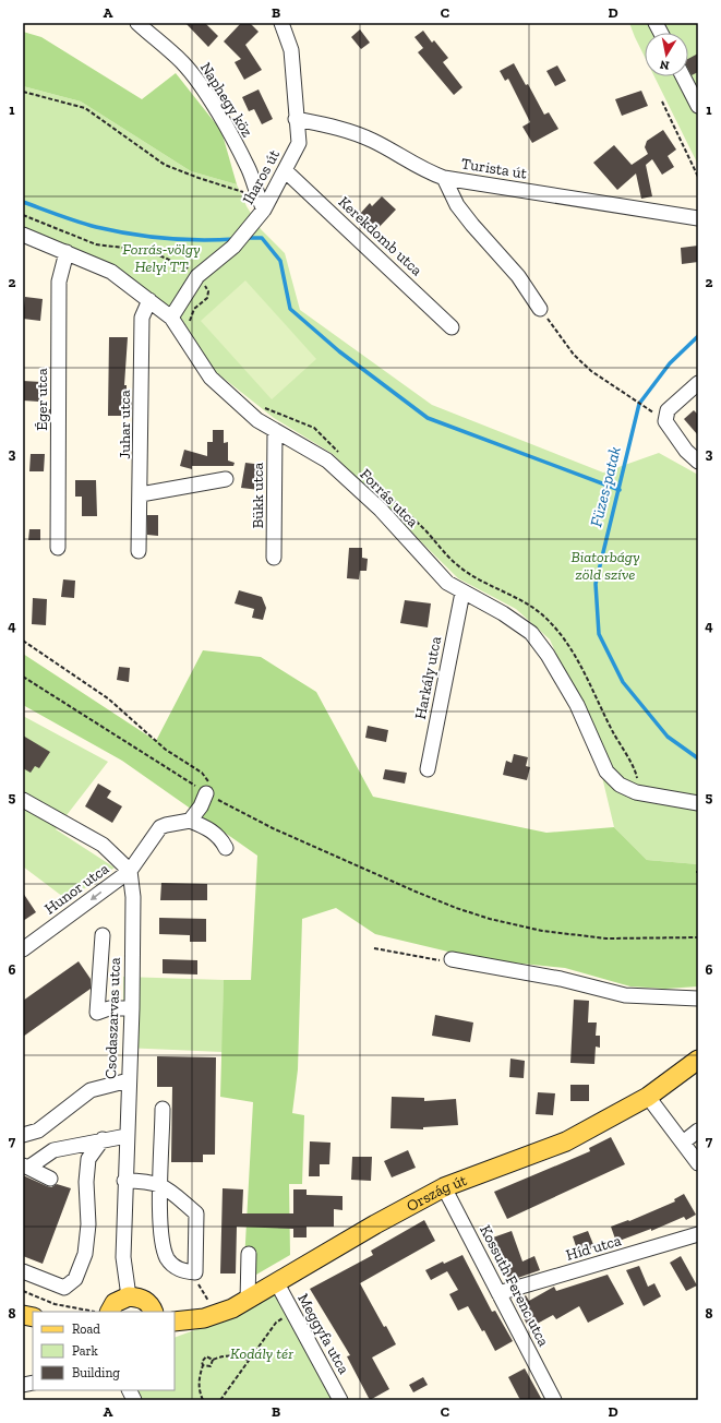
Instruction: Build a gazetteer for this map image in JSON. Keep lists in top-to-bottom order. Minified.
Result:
{"streets":{"main road":["Ország út"],"street":["Naphegy köz","Turista út","Iharos út","Kerekdomb utca","Éger utca","Juhar utca","Bükk utca","Forrás utca","Harkály utca","Hunor utca","Csodaszarvas utca","Híd utca","Kossuth Ferenc utca","Meggyfa utca"]},"crossings":[["Naphegy köz","Iharos út"],["Turista út","Iharos út"],["Iharos út","Kerekdomb utca"],["Iharos út","Forrás utca"],["Éger utca","Forrás utca"],["Juhar utca","Forrás utca"],["Bükk utca","Forrás utca"],["Forrás utca","Harkály utca"],["Hunor utca","Csodaszarvas utca"],["Ország út","Kossuth Ferenc utca"],["Ország út","Meggyfa utca"],["Híd utca","Kossuth Ferenc utca"]],"one_way":["Hunor utca"],"water":["Füzes-patak"],"parks":["Forrás-völgy Helyi TT","Biatorbágy zöld szíve","Kodály tér"],"legend":["Road","Park","Building"],"north":"bottom","grid":{"columns":["A","B","C","D"],"rows":["1","2","3","4","5","6","7","8"]}}
